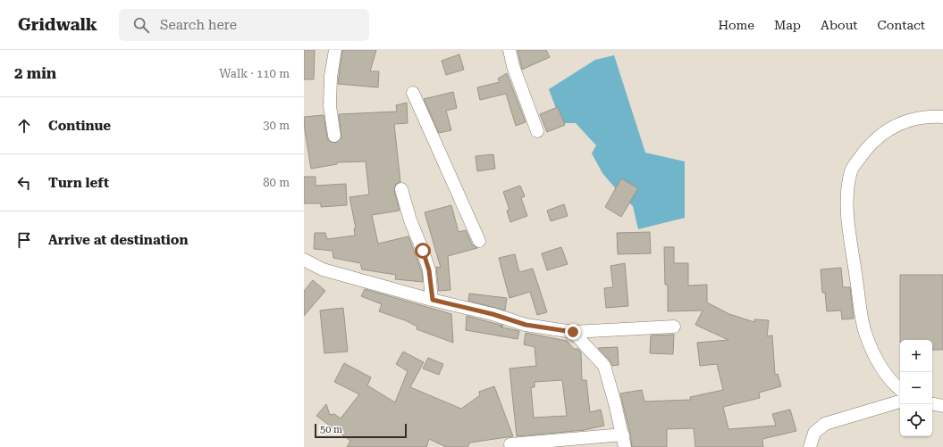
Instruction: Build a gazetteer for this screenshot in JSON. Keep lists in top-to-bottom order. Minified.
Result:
{"scale_bar":"50 m","page":{"header":"Gridwalk","search":"Search here","nav":["Home","Map","About","Contact"],"heading":["2 min","Walk · 110 m"],"list":[["Continue","30 m"],["Turn left","80 m"],"Arrive at destination"],"map_buttons":["+","−"],"scale":"50 m"}}
